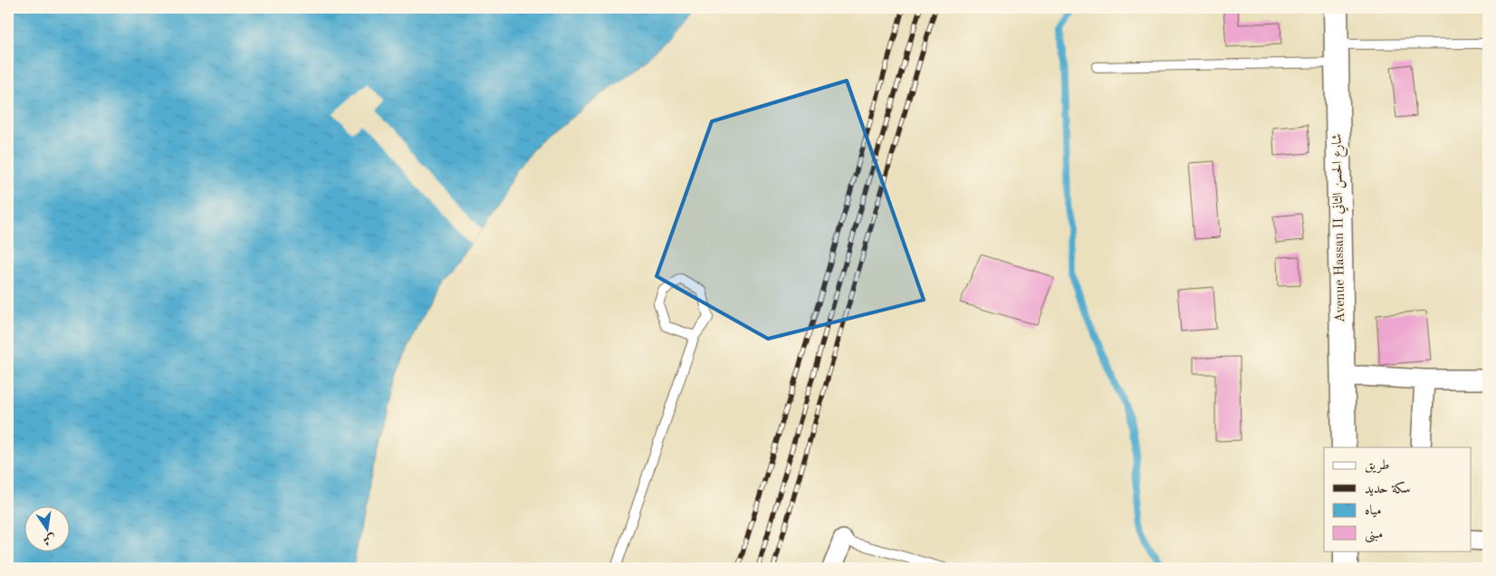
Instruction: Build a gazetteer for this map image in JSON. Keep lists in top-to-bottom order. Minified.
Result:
{"streets":{"street":["Avenue Hassan II شارع الحسن الثاني"]},"legend":["طريق","سكة حديد","مياه","مبنى"],"north":"bottom"}
